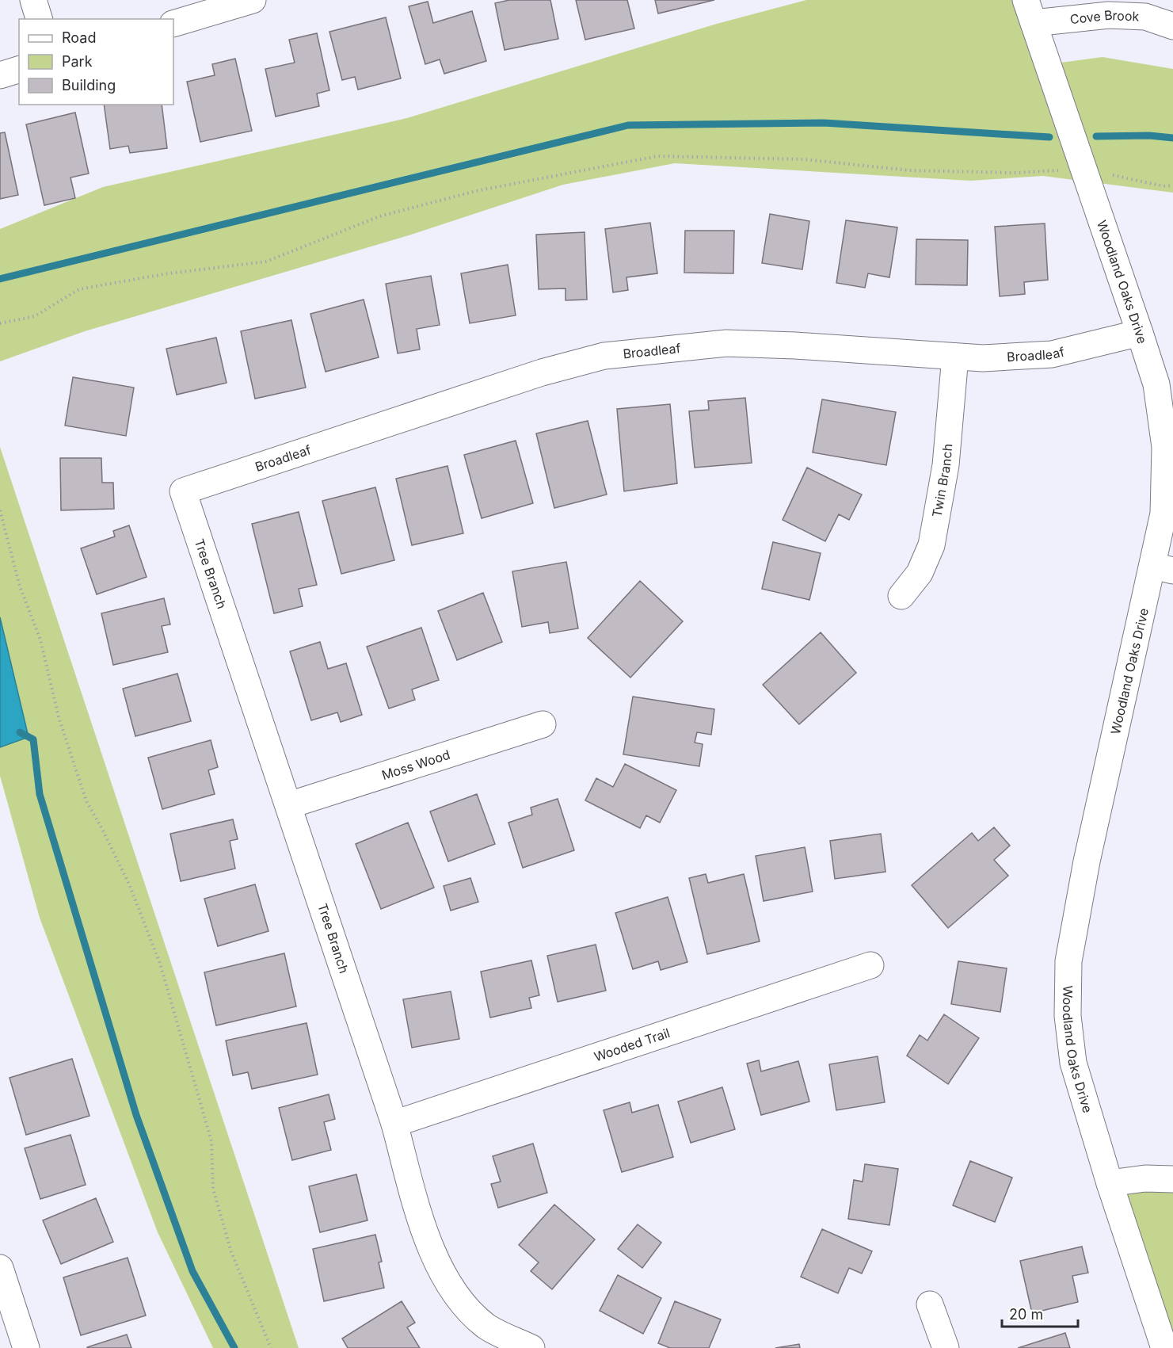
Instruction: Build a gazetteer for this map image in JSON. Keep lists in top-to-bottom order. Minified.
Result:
{"streets":{"street":["Cove Brook","Woodland Oaks Drive","Broadleaf","Twin Branch","Tree Branch","Moss Wood","Wooded Trail"]},"crossings":[["Cove Brook","Woodland Oaks Drive"],["Woodland Oaks Drive","Broadleaf"],["Broadleaf","Twin Branch"],["Broadleaf","Tree Branch"],["Tree Branch","Moss Wood"],["Tree Branch","Wooded Trail"]],"legend":["Road","Park","Building"],"scale_bar":"20 m"}
